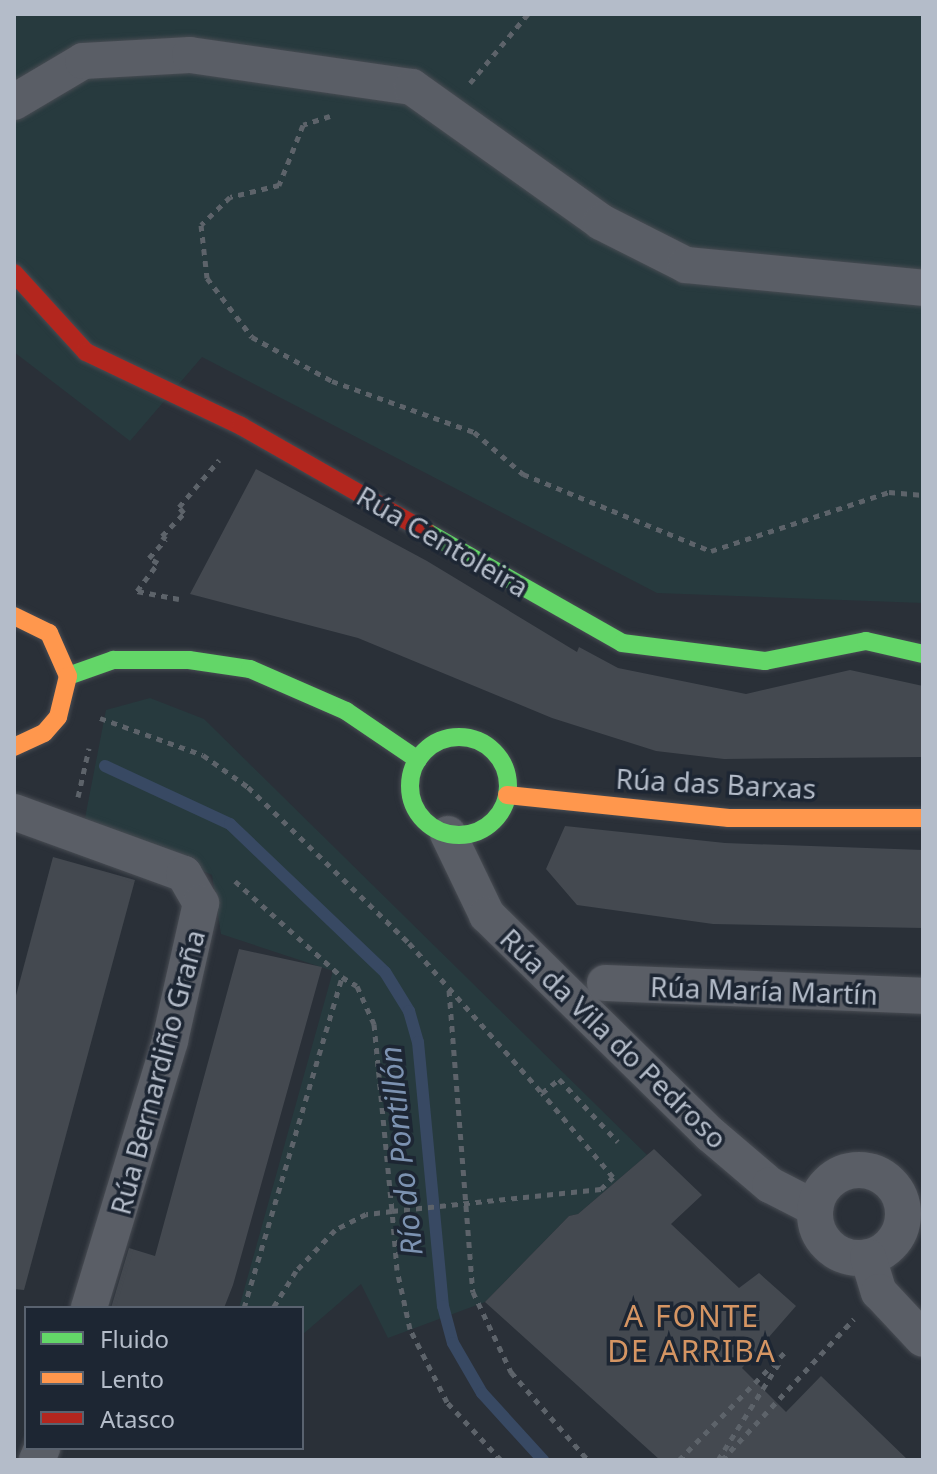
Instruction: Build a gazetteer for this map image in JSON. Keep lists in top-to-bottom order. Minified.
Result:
{"streets":{"street":["Rúa Centoleira","Rúa das Barxas","Rúa María Martín","Rúa da Vila do Pedroso","Rúa Bernardiño Graña"]},"crossings":[["Rúa das Barxas","Rúa da Vila do Pedroso"]],"districts":["A FONTE DE ARRIBA"],"water":["Río do Pontillón"],"legend":["Fluido","Lento","Atasco"]}
